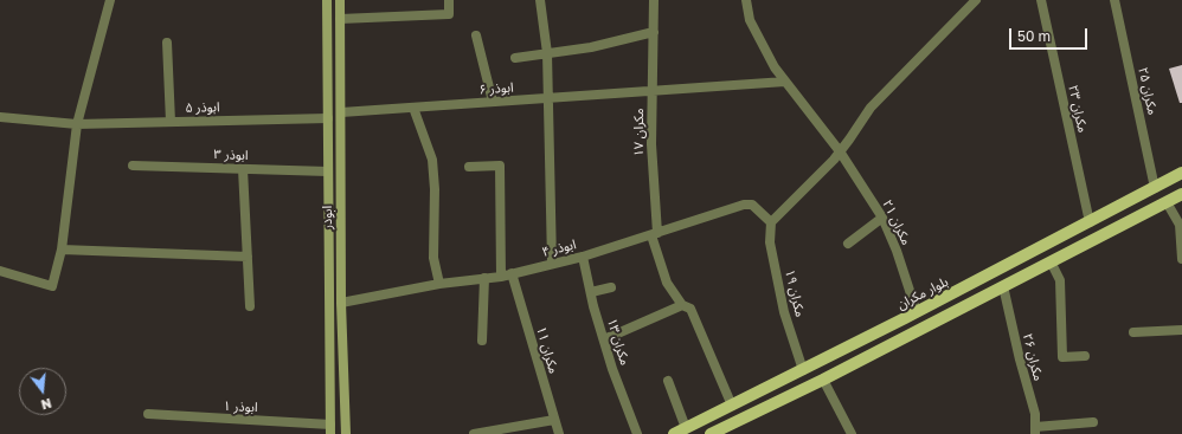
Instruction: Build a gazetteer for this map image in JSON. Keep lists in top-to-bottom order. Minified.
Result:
{"streets":{"main road":["ابوذر","بلوار مکران"],"street":["ابوذر ۶","مکران ۲۵","ابوذر ۵","مکران ۲۳","مکران ۱۷","ابوذر ۳","مکران ۲۱","ابوذر ۴","مکران ۱۹","مکران ۱۳","مکران ۱۱","مکران ۲۶","ابوذر ۱"]},"crossings":[["ابوذر ۶","مکران ۱۷"],["ابوذر ۶","ابوذر"],["ابوذر ۶","مکران ۲۱"],["مکران ۲۵","بلوار مکران"],["ابوذر ۵","ابوذر"],["مکران ۲۳","بلوار مکران"],["مکران ۱۷","ابوذر ۴"],["مکران ۱۷","بلوار مکران"],["ابوذر ۳","ابوذر"],["ابوذر","ابوذر ۴"],["ابوذر","ابوذر ۱"],["مکران ۲۱","بلوار مکران"],["ابوذر ۴","مکران ۱۹"],["ابوذر ۴","مکران ۱۳"],["ابوذر ۴","مکران ۱۱"],["مکران ۱۹","بلوار مکران"]],"scale_bar":"50 m","north":"bottom"}
